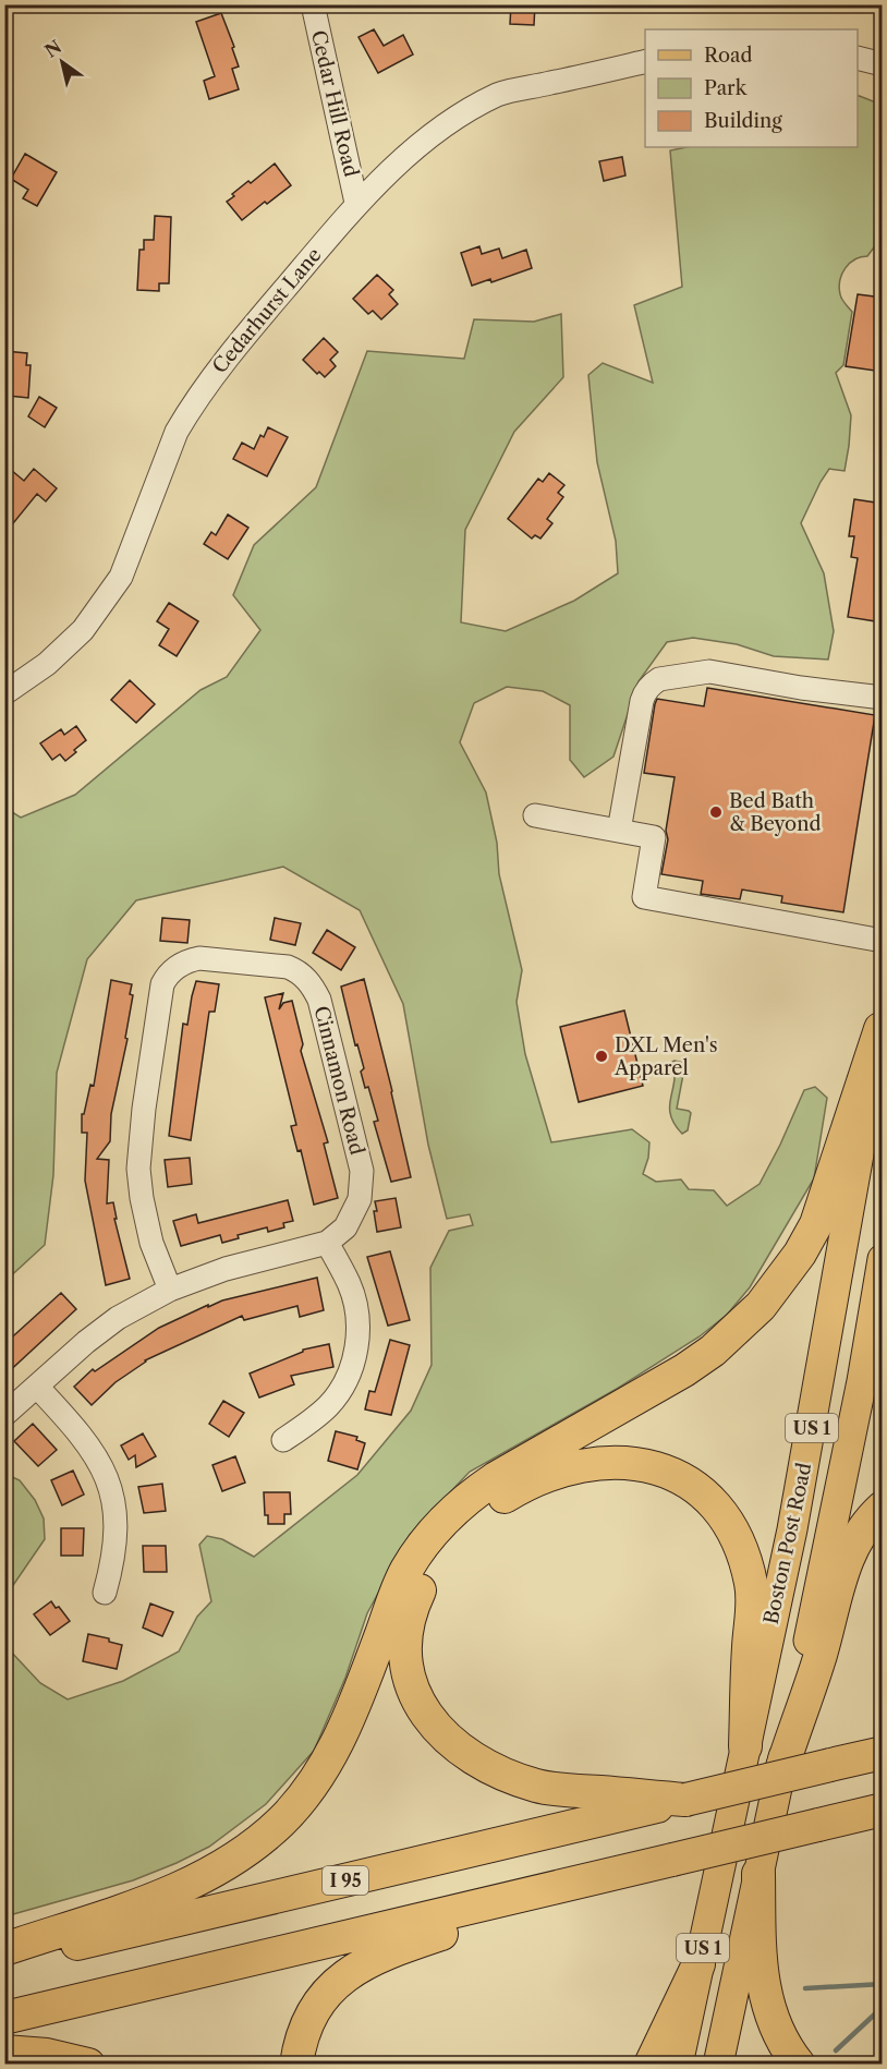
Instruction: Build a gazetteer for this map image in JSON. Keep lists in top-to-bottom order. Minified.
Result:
{"streets":{"highway":["I 95"],"main road":["US 1","Boston Post Road"],"street":["Cedar Hill Road","Cedarhurst Lane","Cinnamon Road"]},"crossings":[["Cedar Hill Road","Cedarhurst Lane"]],"places":["Bed Bath & Beyond","DXL Men's Apparel"],"legend":["Road","Park","Building"],"north":"top left"}
